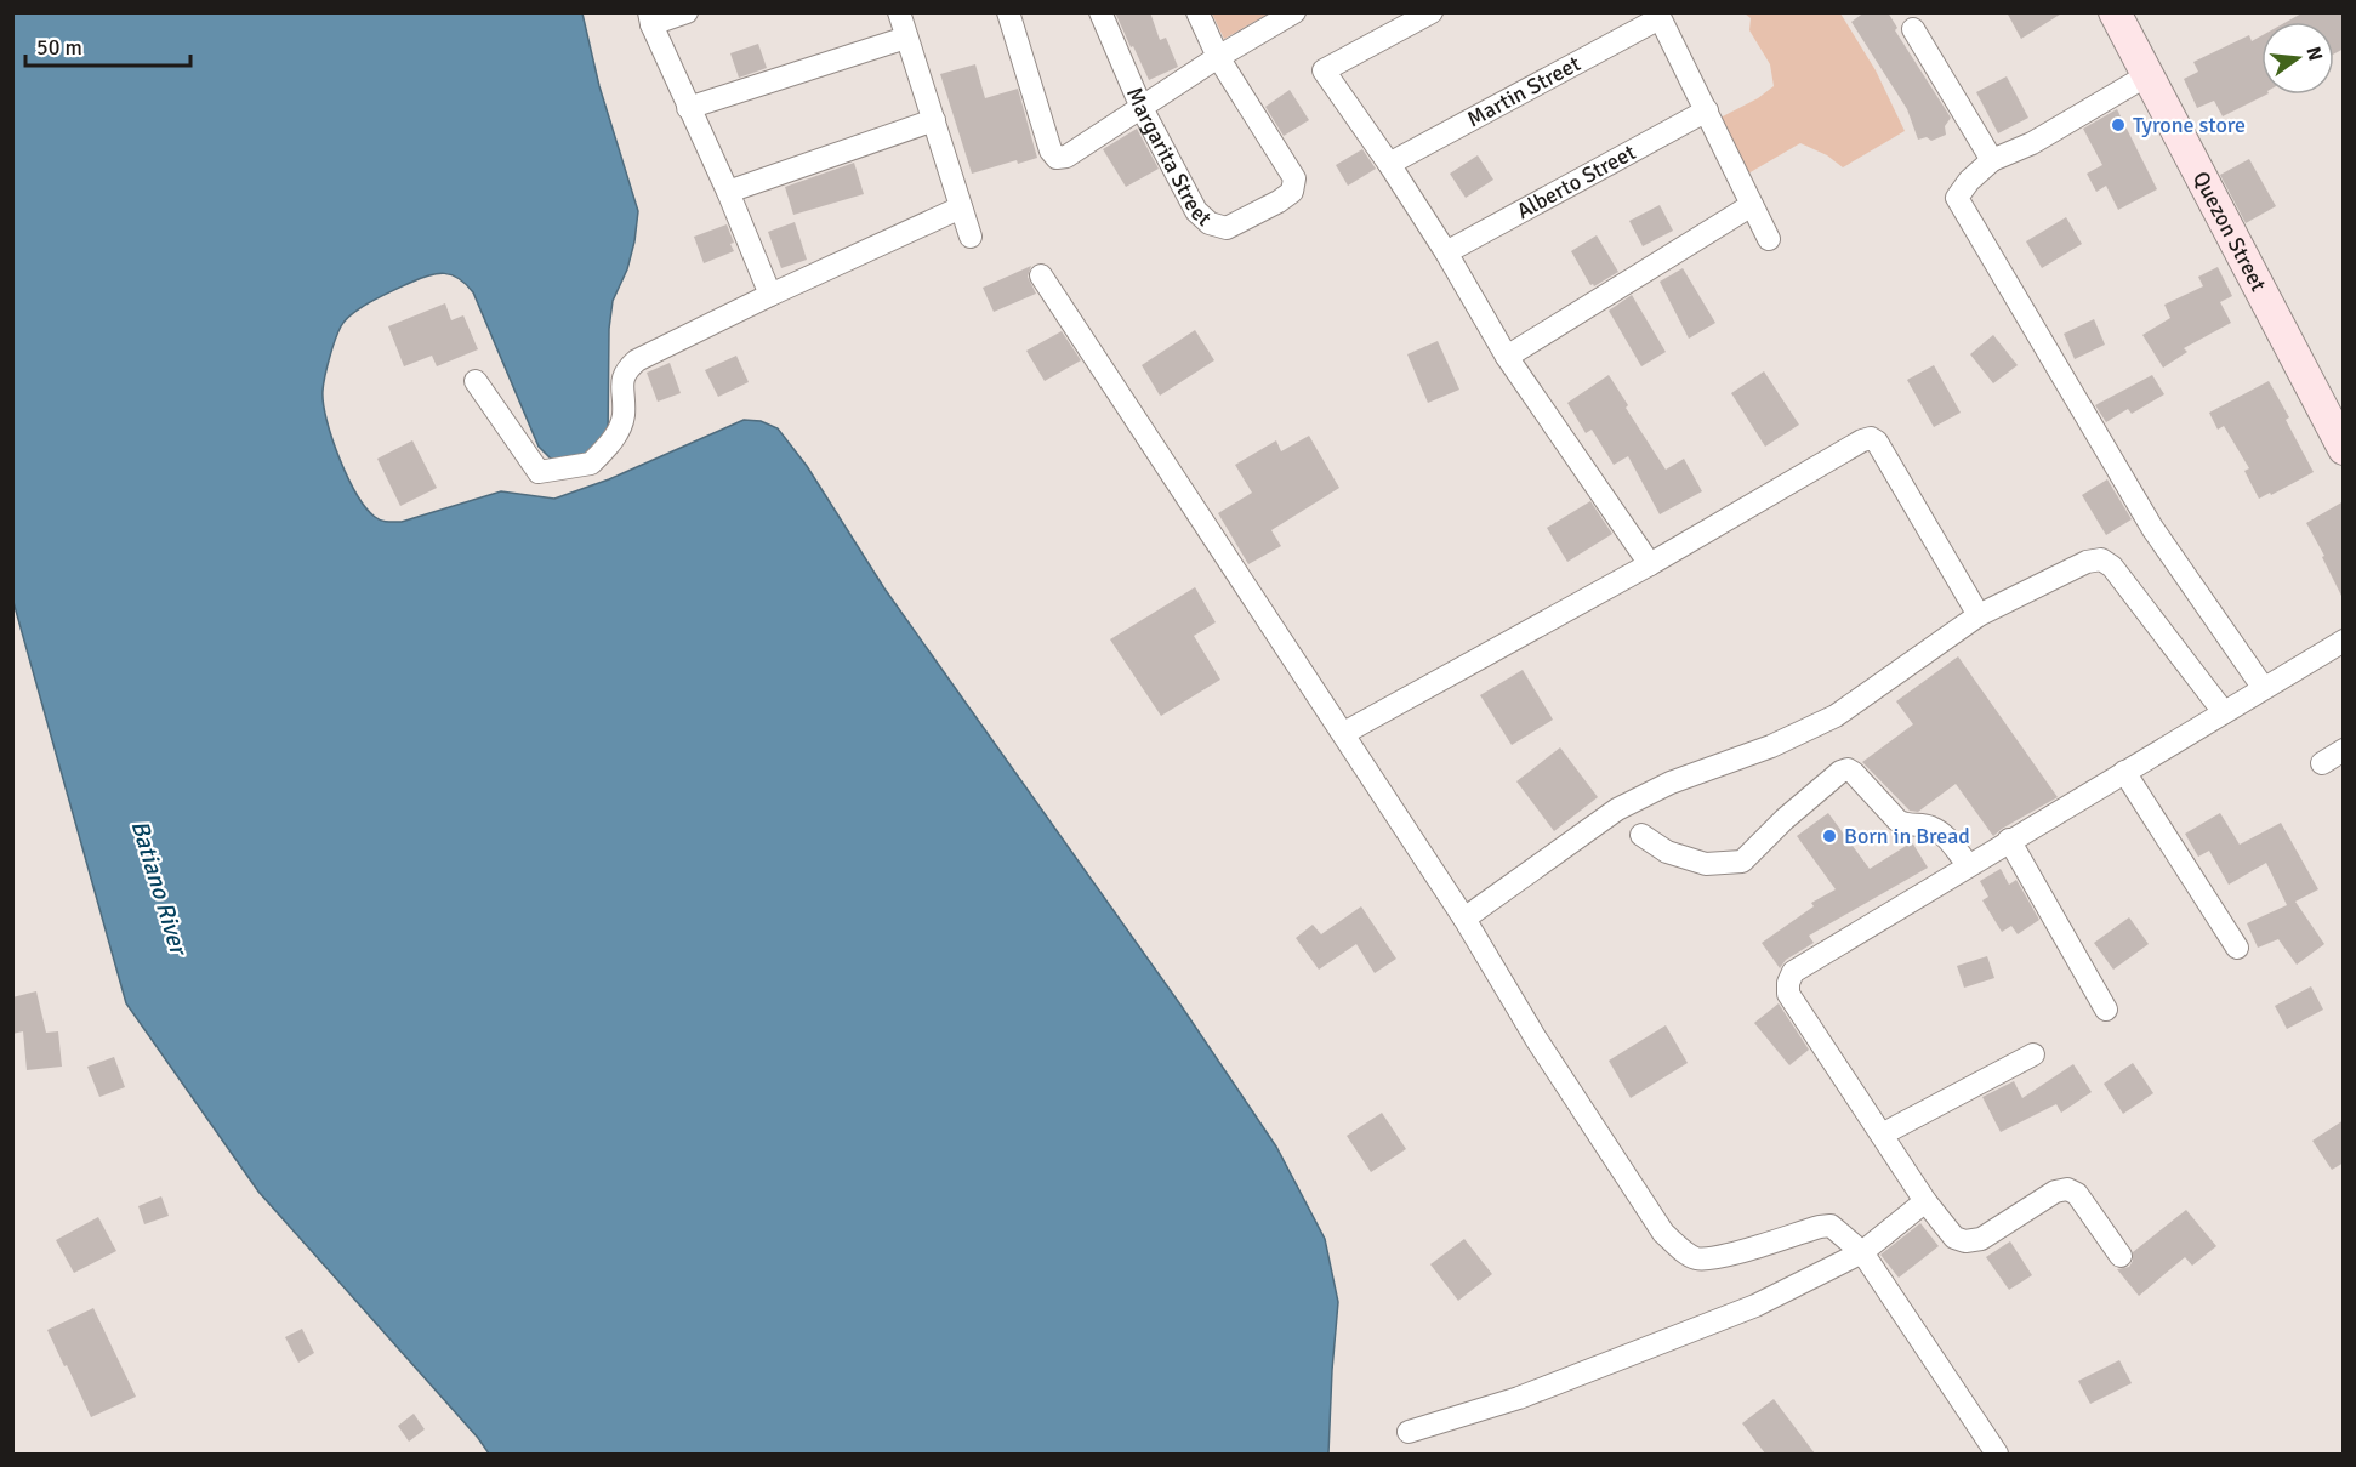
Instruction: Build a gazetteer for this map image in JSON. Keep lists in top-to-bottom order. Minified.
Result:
{"streets":{"main road":["Quezon Street"],"street":["Martin Street","Margarita Street","Alberto Street"]},"water":["Batiano River"],"places":["Tyrone store","Born in Bread"],"scale_bar":"50 m","north":"right"}
